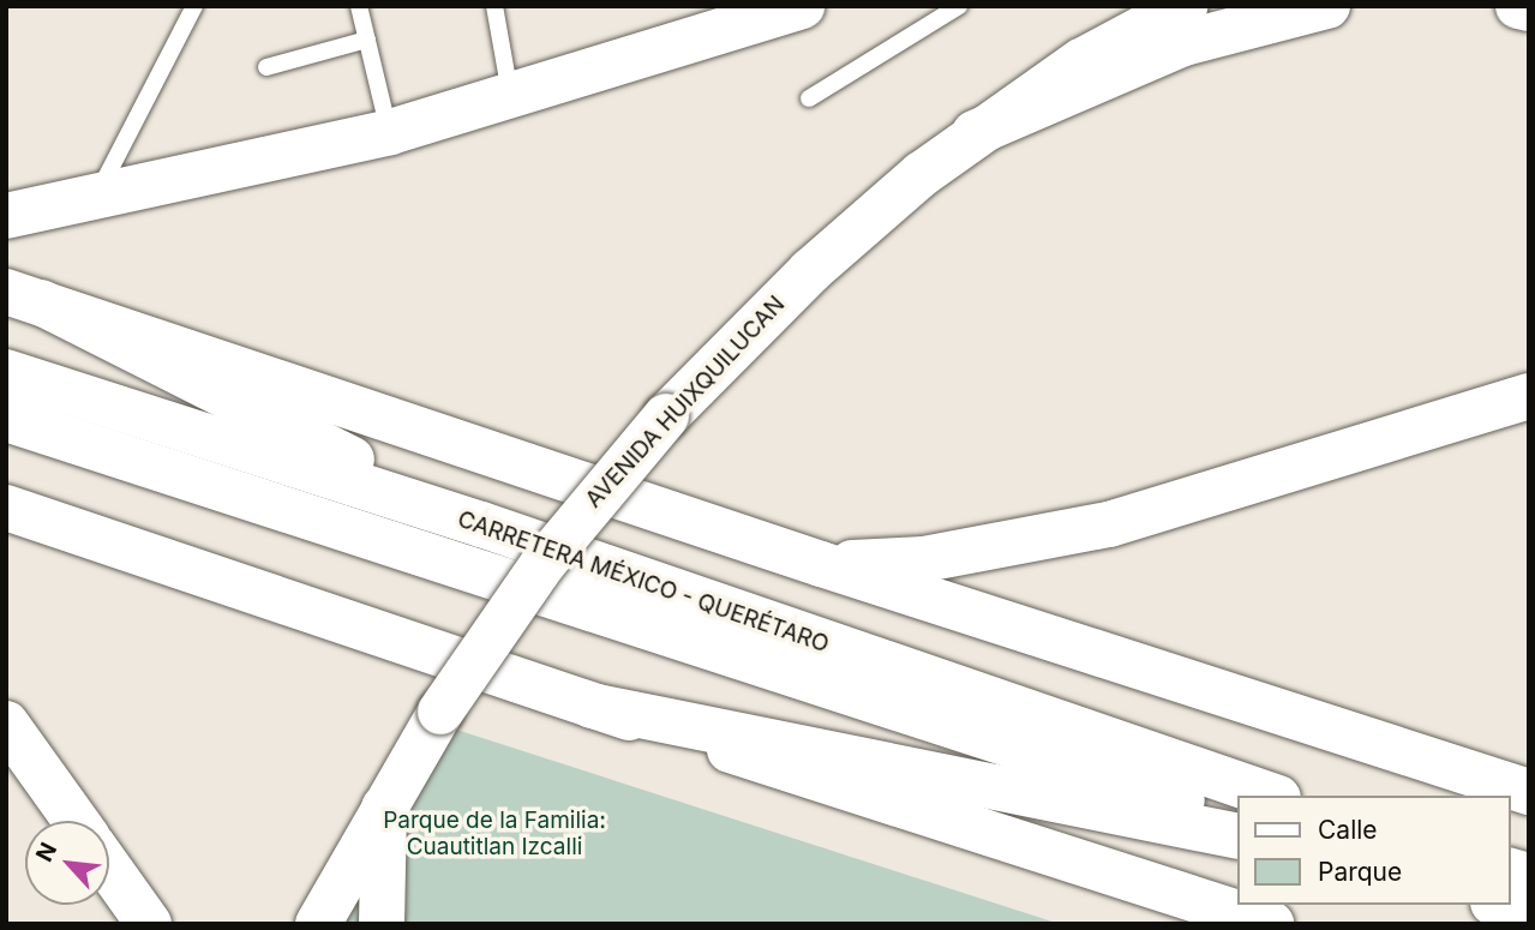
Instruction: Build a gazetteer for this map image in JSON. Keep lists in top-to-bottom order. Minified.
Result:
{"streets":{"main road":["AVENIDA HUIXQUILUCAN","CARRETERA MÉXICO - QUERÉTARO"]},"parks":["Parque de la Familia: Cuautitlan Izcalli"],"legend":["Calle","Parque"],"north":"top left"}
